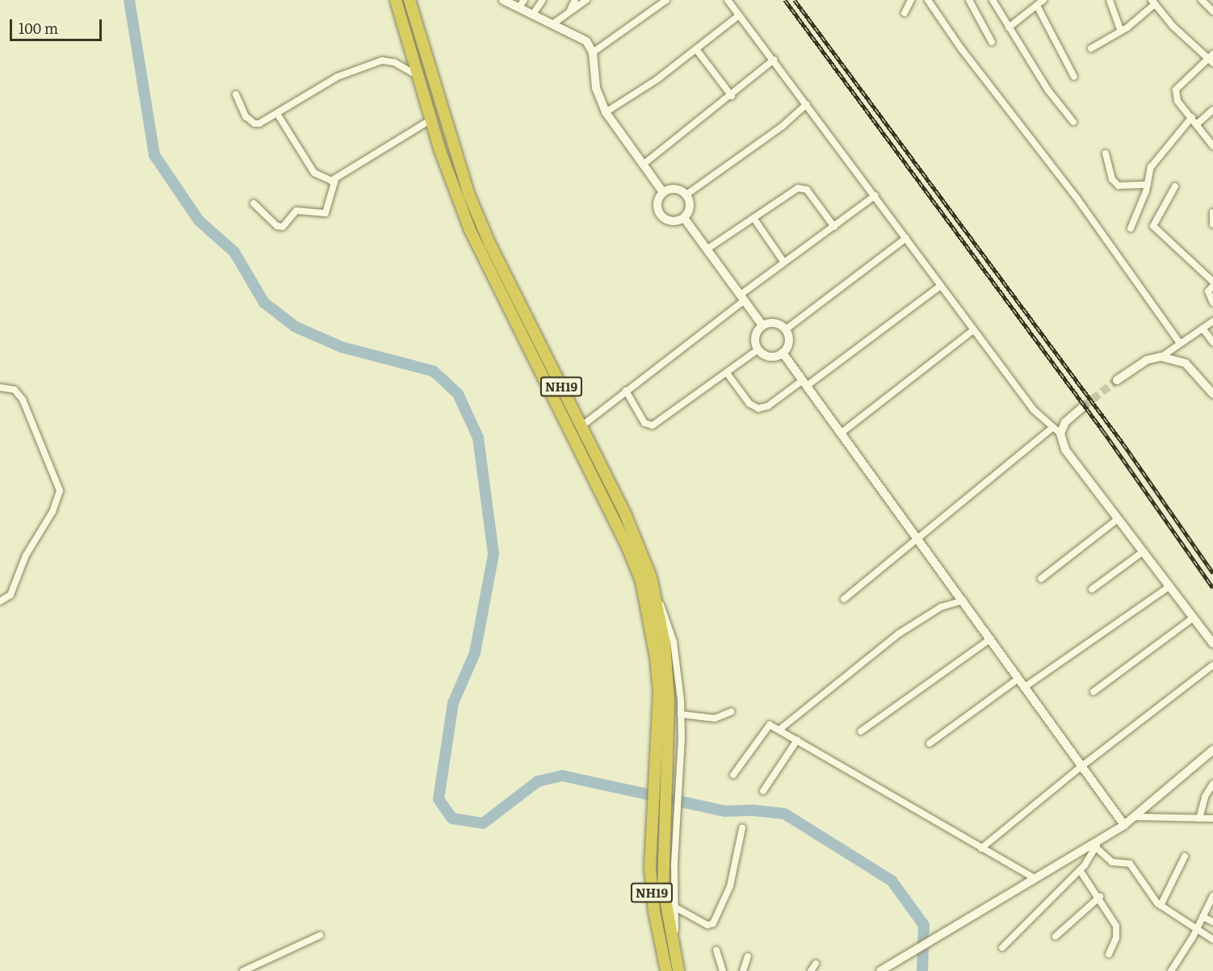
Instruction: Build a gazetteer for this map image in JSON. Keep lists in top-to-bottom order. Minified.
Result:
{"streets":{"highway":["NH19"]},"scale_bar":"100 m"}
